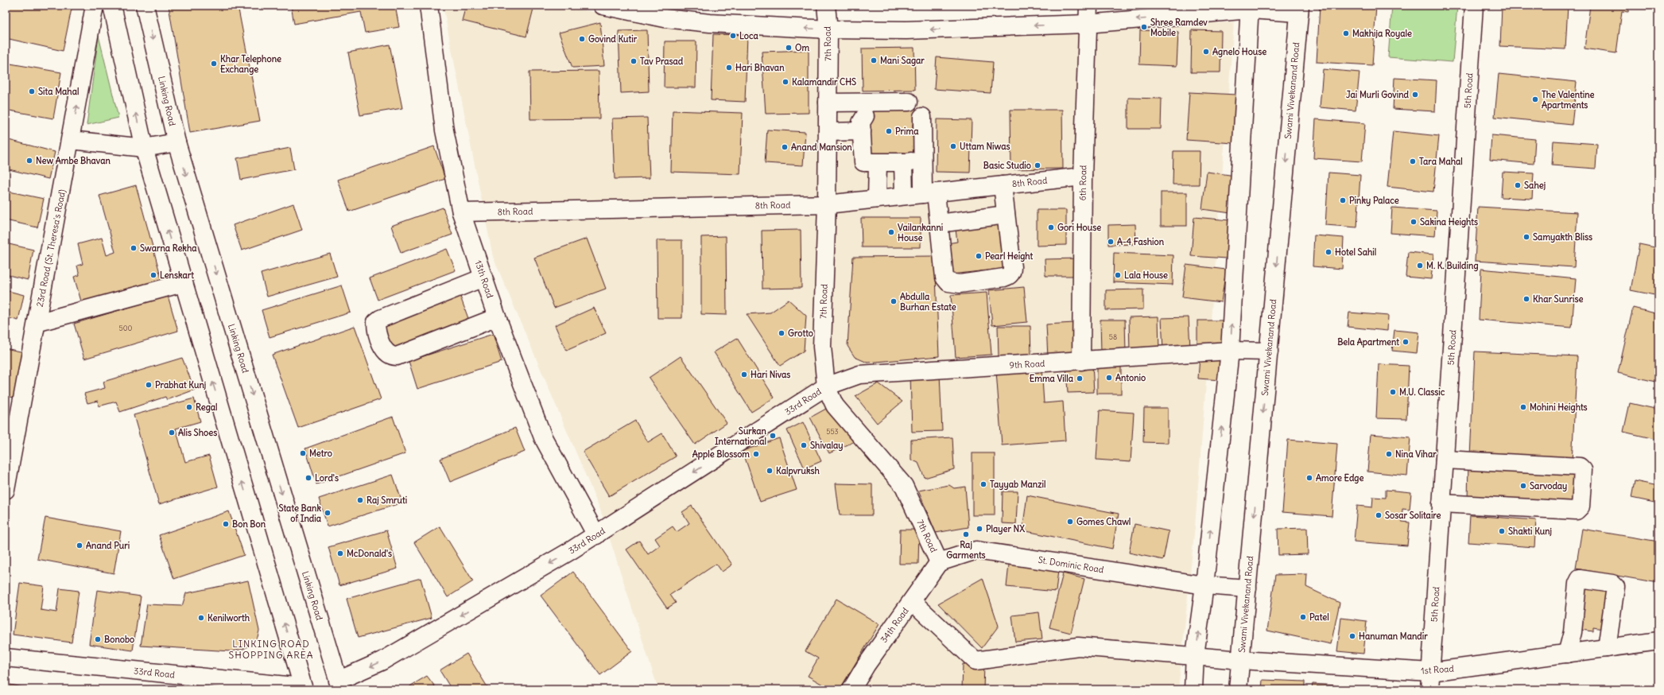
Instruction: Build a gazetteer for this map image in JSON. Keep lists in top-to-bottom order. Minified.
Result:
{"streets":{"street":["7th Road","Swami Vivekanand Road","5th Road","Linking Road","8th Road","6th Road","23rd Road (St. Theresa's Road)","13th Road","9th Road","33rd Road","St. Dominic Road","34th Road","1st Road"]},"crossings":[["7th Road","8th Road"],["7th Road","9th Road"],["7th Road","33rd Road"],["7th Road","St. Dominic Road"],["7th Road","34th Road"],["Swami Vivekanand Road","9th Road"],["Swami Vivekanand Road","St. Dominic Road"],["Swami Vivekanand Road","1st Road"],["5th Road","1st Road"],["Linking Road","33rd Road"],["8th Road","6th Road"],["8th Road","13th Road"],["6th Road","9th Road"],["13th Road","33rd Road"],["9th Road","33rd Road"],["St. Dominic Road","34th Road"],["34th Road","1st Road"]],"one_way":["33rd Road"],"districts":["LINKING ROAD SHOPPING AREA"],"places":["Shree Ramdev Mobile","Makhija Royale","Loca","Govind Kutir","Om","Agnelo House","Mani Sagar","Tav Prasad","Khar Telephone Exchange","Hari Bhavan","Kalamandir CHS","Sita Mahal","Jai Murli Govind","The Valentine Apartments","Prima","Uttam Niwas","Anand Mansion","New Ambe Bhavan","Tara Mahal","Basic Studio","Sahej","Pinky Palace","Sakina Heights","Gori House","Vailankanni House","Samyakth Bliss","A-4 Fashion","Swarna Rekha","Hotel Sahil","Pearl Height","M. K. Building","Lenskart","Lala House","Khar Sunrise","Abdulla Burhan Estate","Grotto","Bela Apartment","Hari Nivas","Antonio","Emma Villa","Prabhat Kunj","M.U. Classic","Regal","Mohini Heights","Alis Shoes","Surkan International","Shivalay","Metro","Apple Blossom","Nina Vihar","Kalpvruksh","Lord's","Amore Edge","Tayyab Manzil","Sarvoday","Raj Smruti","State Bank of India","Sosar Solitaire","Gomes Chawl","Bon Bon","Player NX","Shakti Kunj","Raj Garments","Anand Puri","McDonald's","Patel","Kenilworth","Hanuman Mandir","Bonobo"],"house_numbers":["500","58","553"]}
